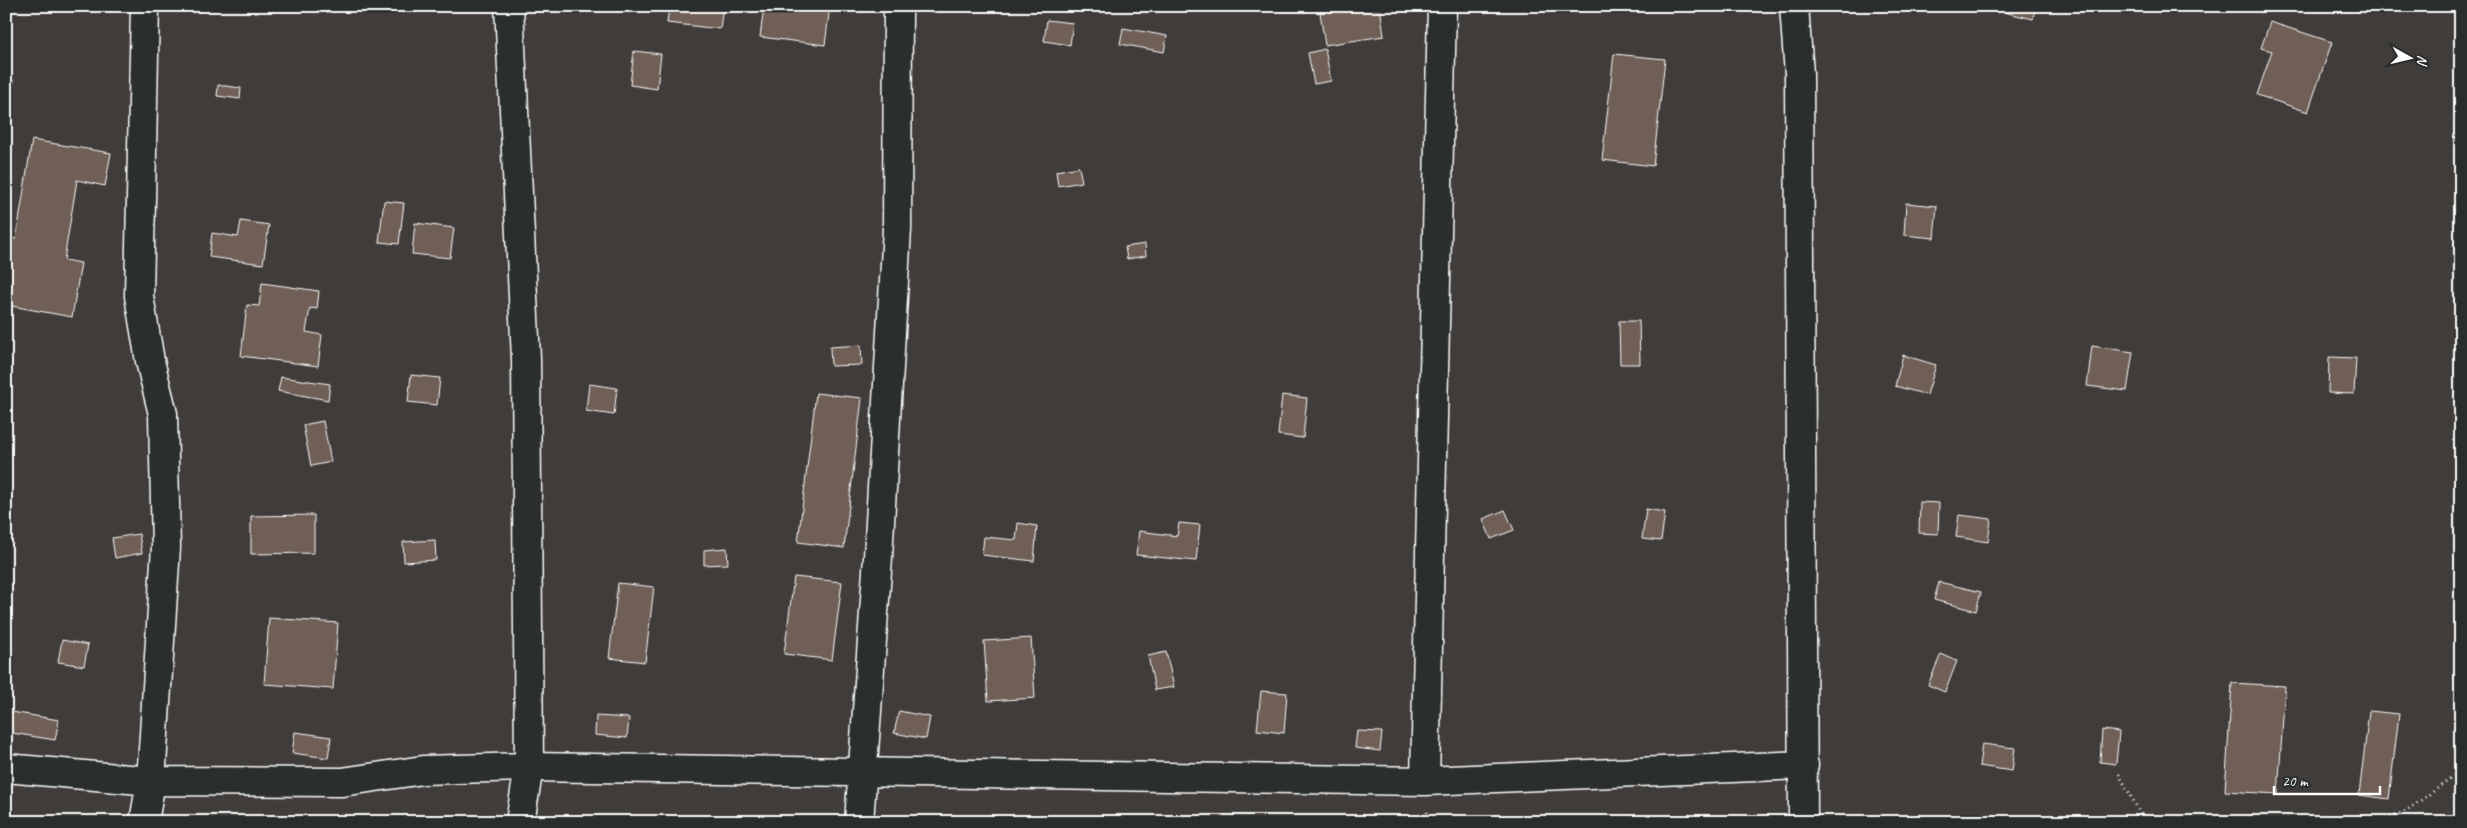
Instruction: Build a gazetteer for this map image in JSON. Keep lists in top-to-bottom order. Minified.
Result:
{"scale_bar":"20 m","north":"right"}
